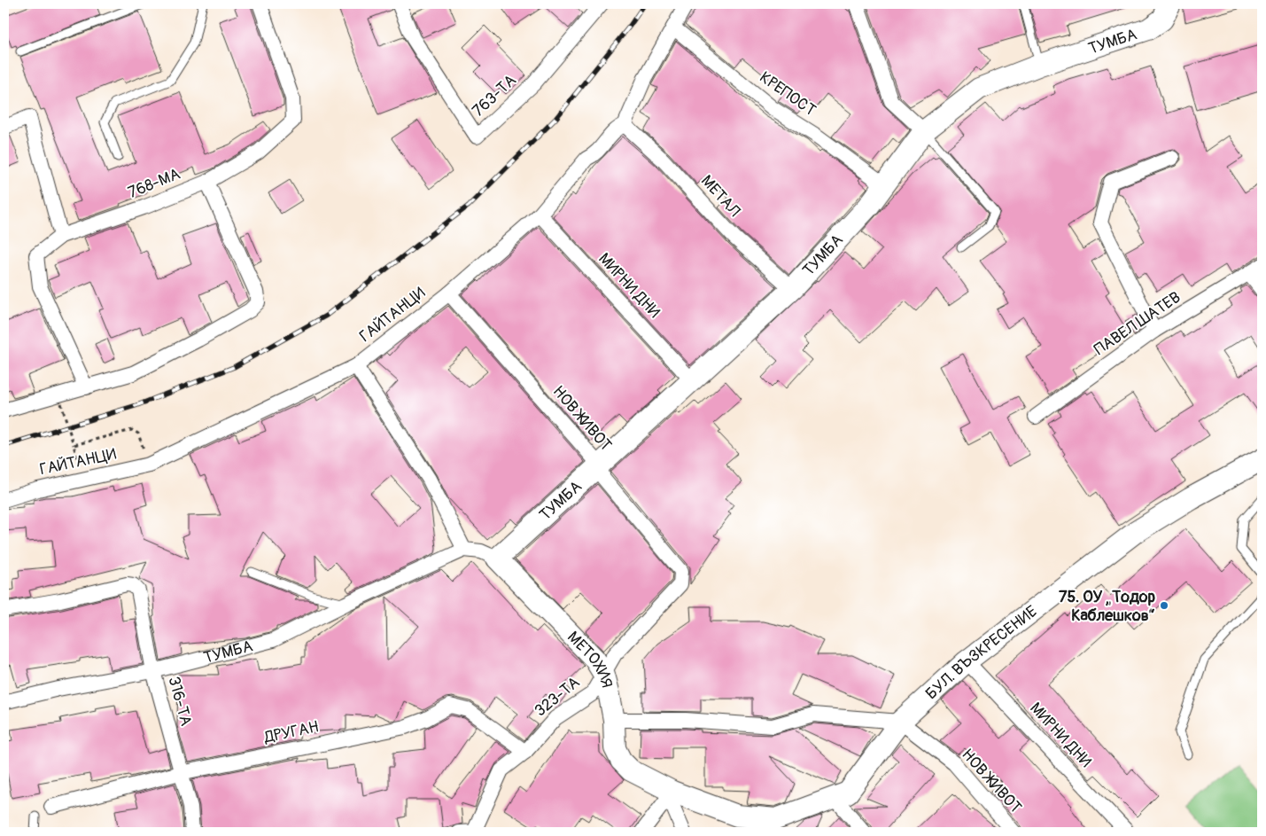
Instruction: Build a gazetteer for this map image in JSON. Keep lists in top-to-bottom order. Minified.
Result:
{"streets":{"street":["ТУМБА","КРЕПОСТ","763-ТА","768-МА","МЕТАЛ","МИРНИ ДНИ","ГАЙТАНЦИ","ПАВЕЛ ШАТЕВ","НОВ ЖИВОТ","БУЛ. ВЪЗКРЕСЕНИЕ","МЕТОХИЯ","323-ТА","316-ТА","ДРУГАН"]},"crossings":[["ТУМБА","КРЕПОСТ"],["ТУМБА","МЕТАЛ"],["ТУМБА","МИРНИ ДНИ"],["ТУМБА","НОВ ЖИВОТ"],["ТУМБА","МЕТОХИЯ"],["ТУМБА","316-ТА"],["КРЕПОСТ","ГАЙТАНЦИ"],["МЕТАЛ","ГАЙТАНЦИ"],["МИРНИ ДНИ","ГАЙТАНЦИ"],["МИРНИ ДНИ","БУЛ. ВЪЗКРЕСЕНИЕ"],["ГАЙТАНЦИ","НОВ ЖИВОТ"],["НОВ ЖИВОТ","БУЛ. ВЪЗКРЕСЕНИЕ"],["НОВ ЖИВОТ","323-ТА"],["БУЛ. ВЪЗКРЕСЕНИЕ","МЕТОХИЯ"],["МЕТОХИЯ","323-ТА"],["323-ТА","ДРУГАН"],["316-ТА","ДРУГАН"]],"places":["75. ОУ „Тодор Каблешков“"]}
